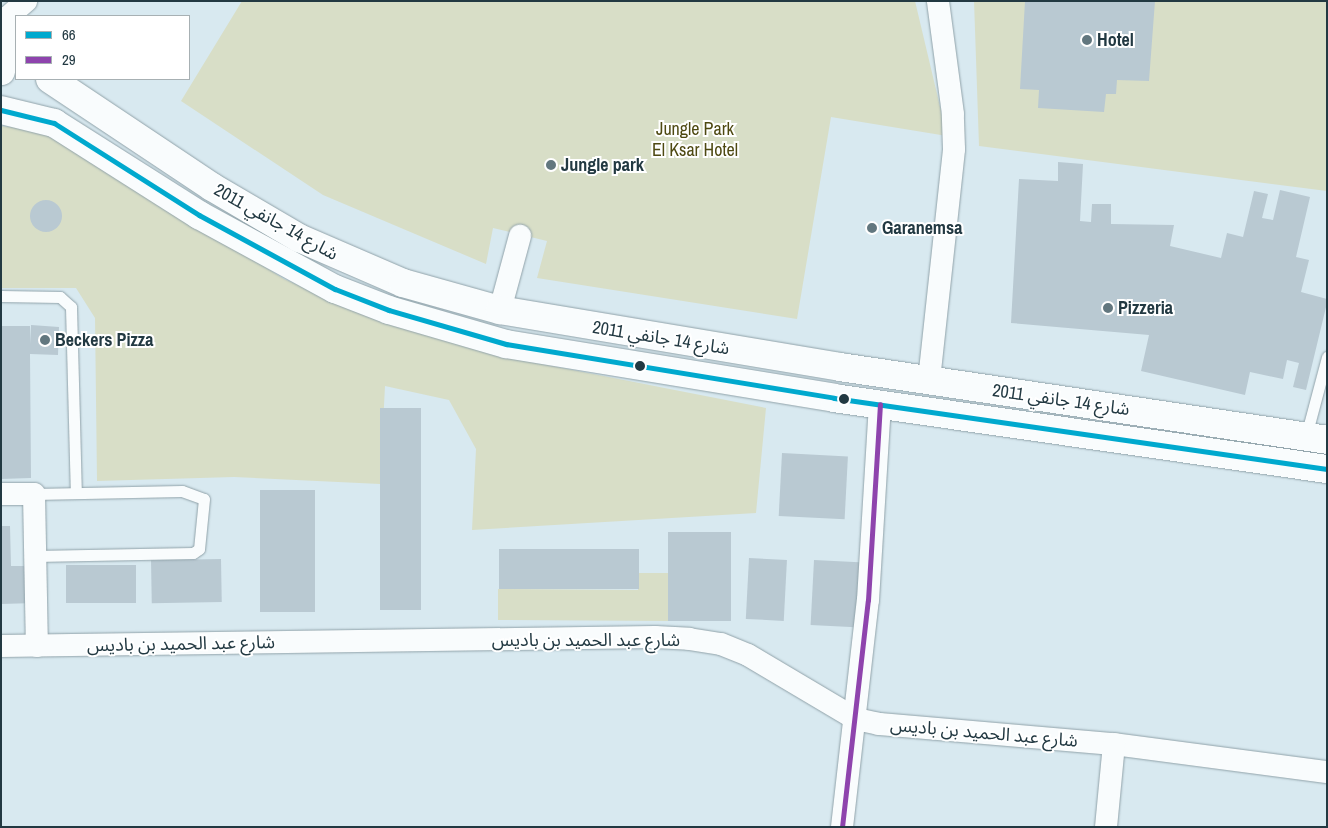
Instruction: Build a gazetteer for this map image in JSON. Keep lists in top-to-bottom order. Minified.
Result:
{"streets":{"main road":["شارع 14 جانفي 2011"],"street":["شارع عبد الحميد بن باديس"]},"parks":["Jungle Park El Ksar Hotel"],"places":["Hotel","Jungle park","Garanemsa","Pizzeria","Beckers Pizza"],"lines":["transit line 66","transit line 29"],"legend":["66","29"]}
